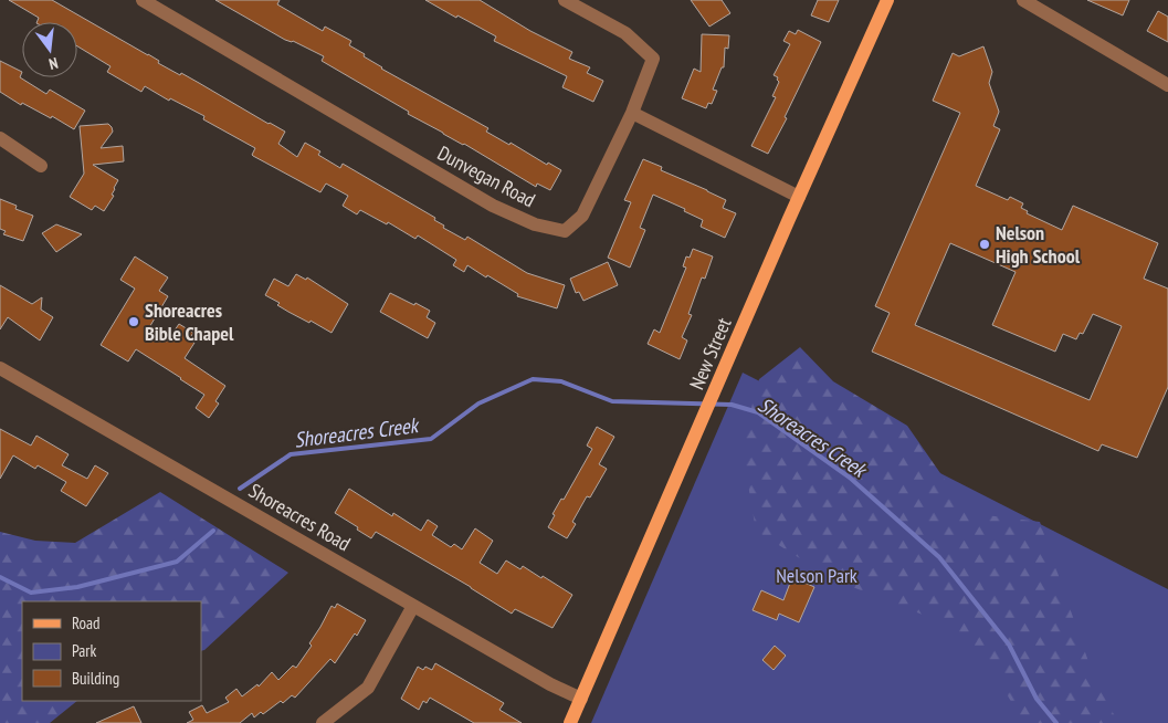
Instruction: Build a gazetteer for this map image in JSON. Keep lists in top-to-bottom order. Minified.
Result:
{"streets":{"main road":["New Street"],"street":["Dunvegan Road","Shoreacres Road"]},"crossings":[["New Street","Shoreacres Road"]],"water":["Shoreacres Creek"],"parks":["Nelson Park"],"places":["Nelson High School","Shoreacres Bible Chapel"],"legend":["Road","Park","Building"],"north":"bottom"}
